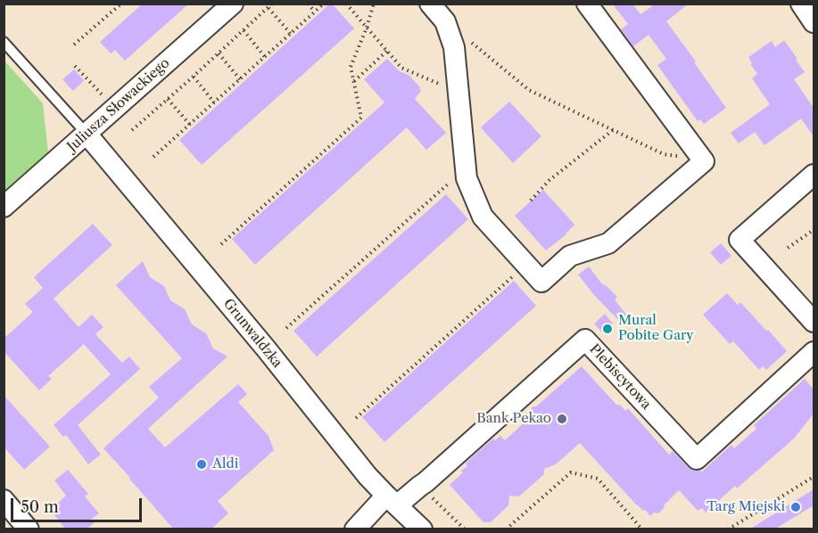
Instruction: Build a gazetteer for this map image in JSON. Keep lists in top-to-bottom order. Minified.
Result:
{"streets":{"street":["Juliusza Słowackiego","Grunwaldzka","Plebiscytowa"]},"crossings":[["Juliusza Słowackiego","Grunwaldzka"],["Grunwaldzka","Plebiscytowa"]],"places":["Mural Pobite Gary","Bank Pekao","Aldi","Targ Miejski"],"scale_bar":"50 m"}
